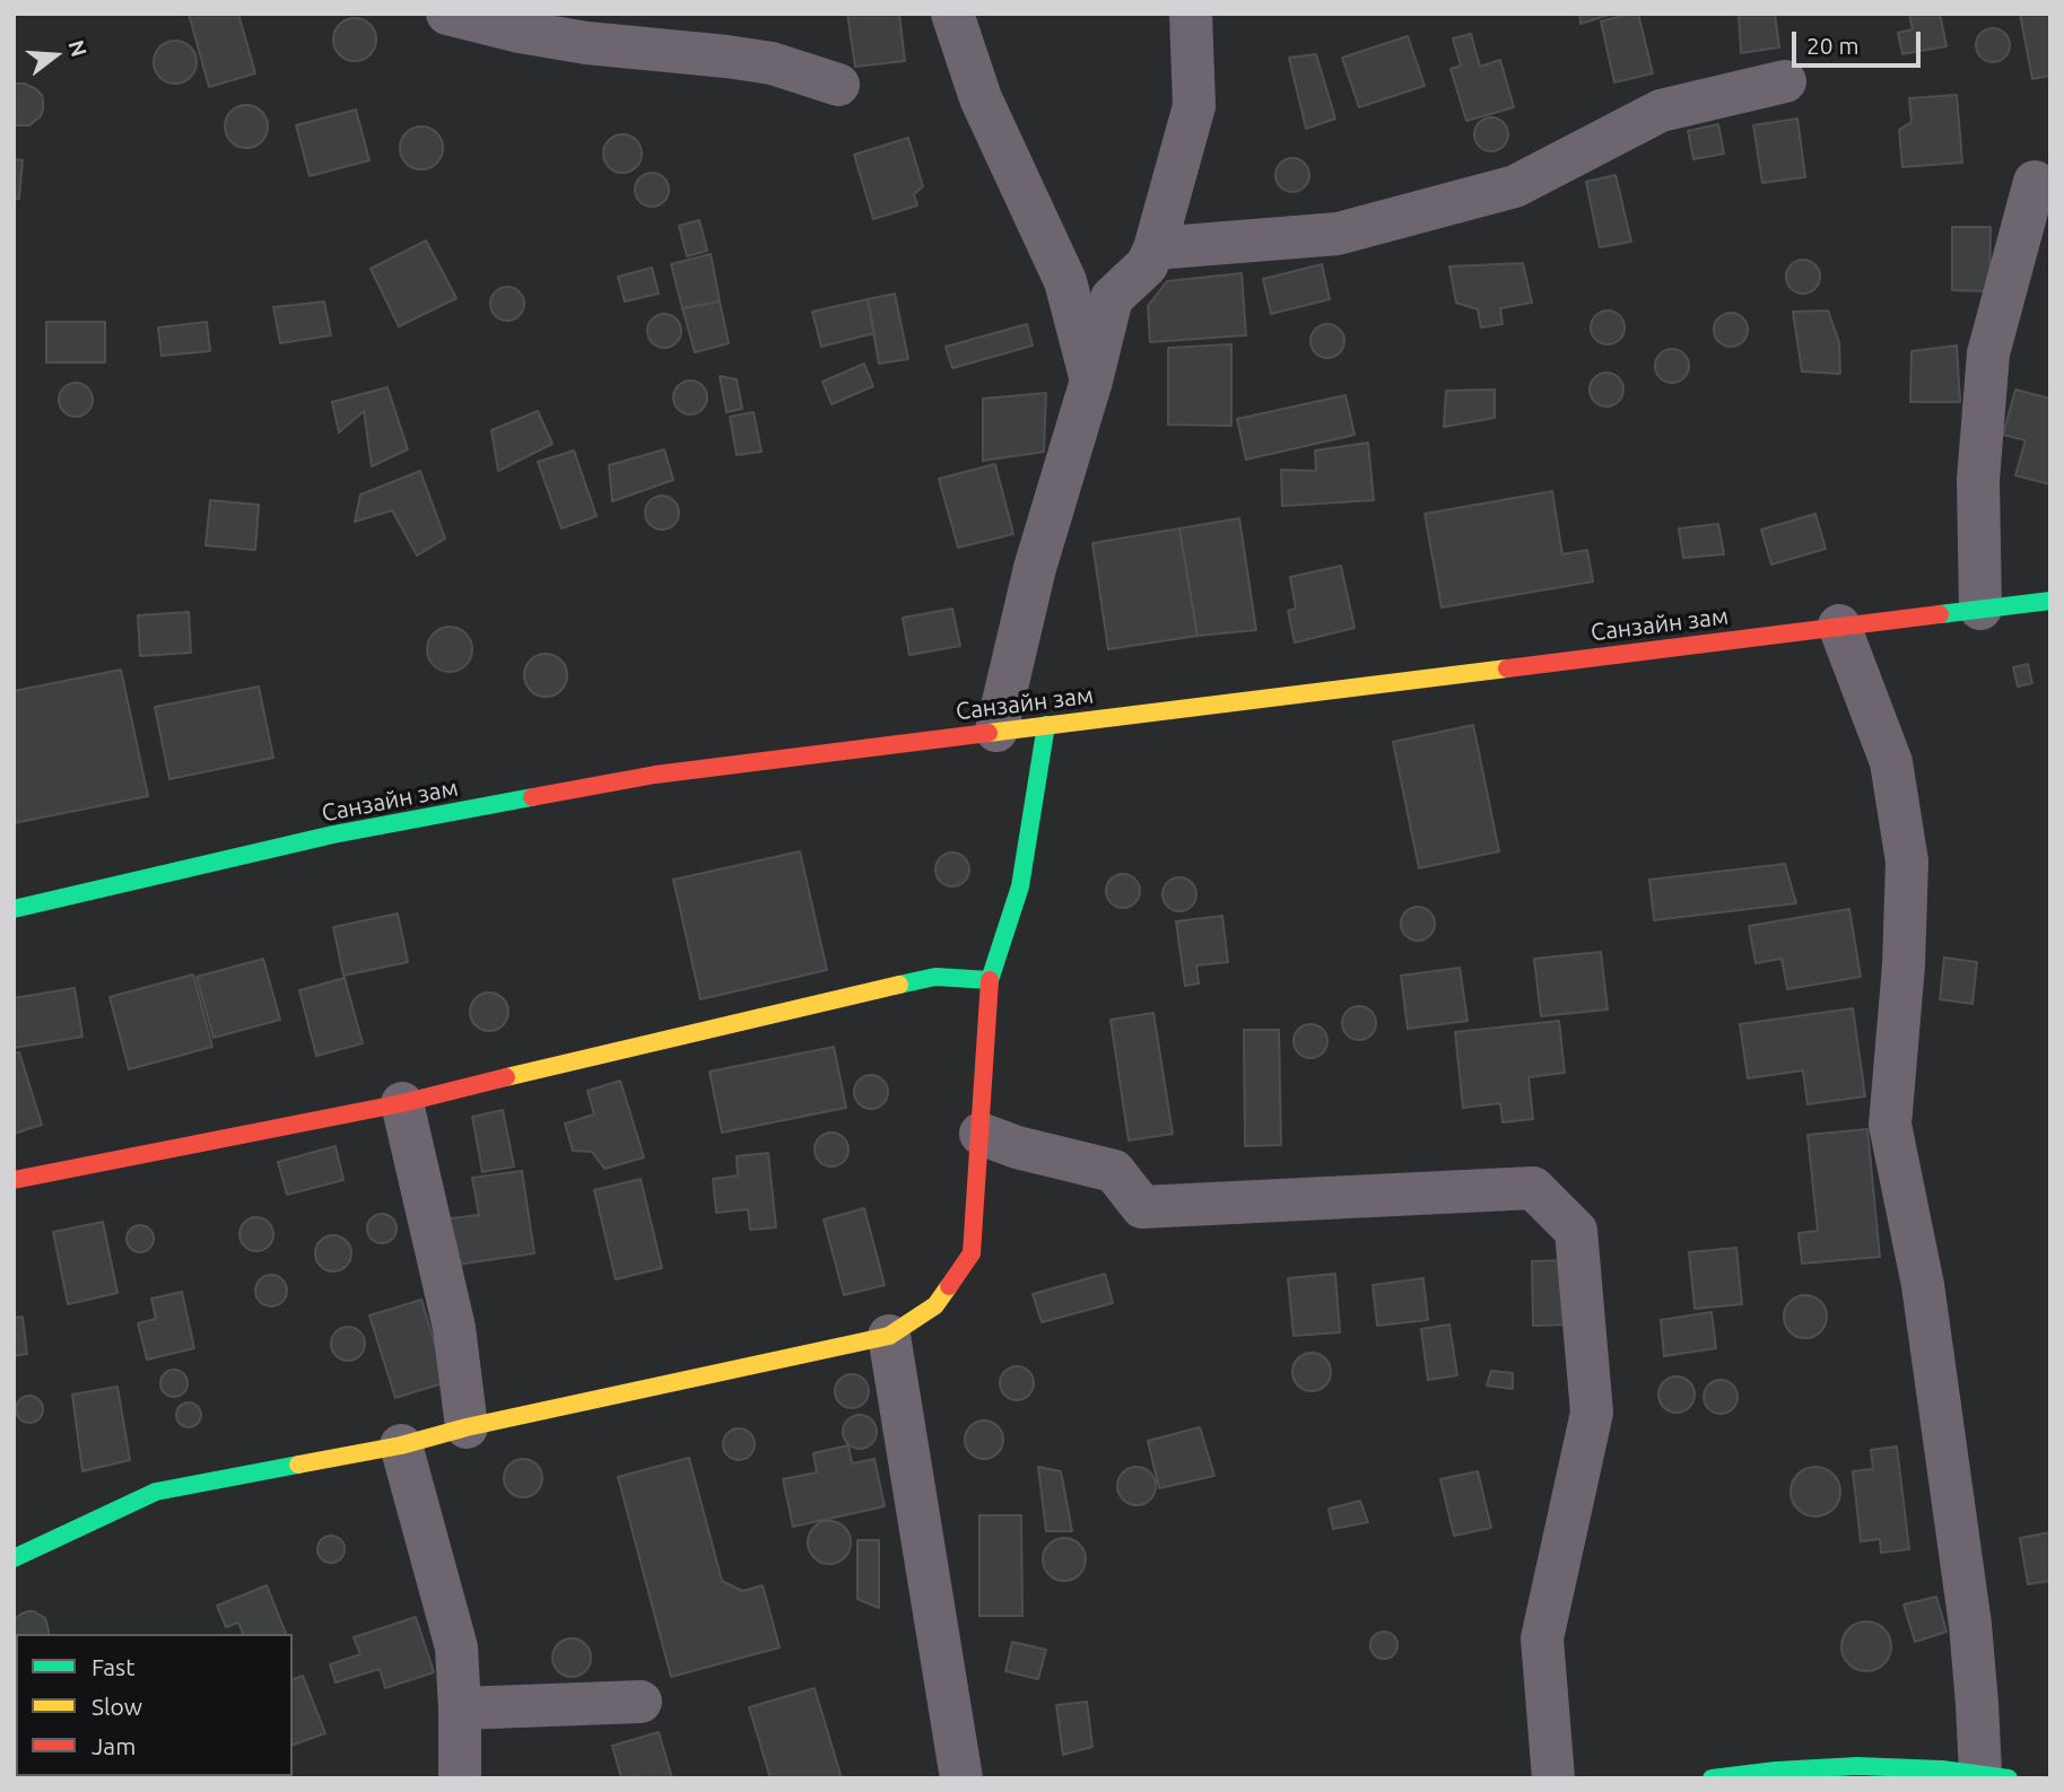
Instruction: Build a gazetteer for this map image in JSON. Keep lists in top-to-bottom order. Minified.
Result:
{"streets":{"street":["Санзайн зам"]},"legend":["Fast","Slow","Jam"],"scale_bar":"20 m","north":"right"}
